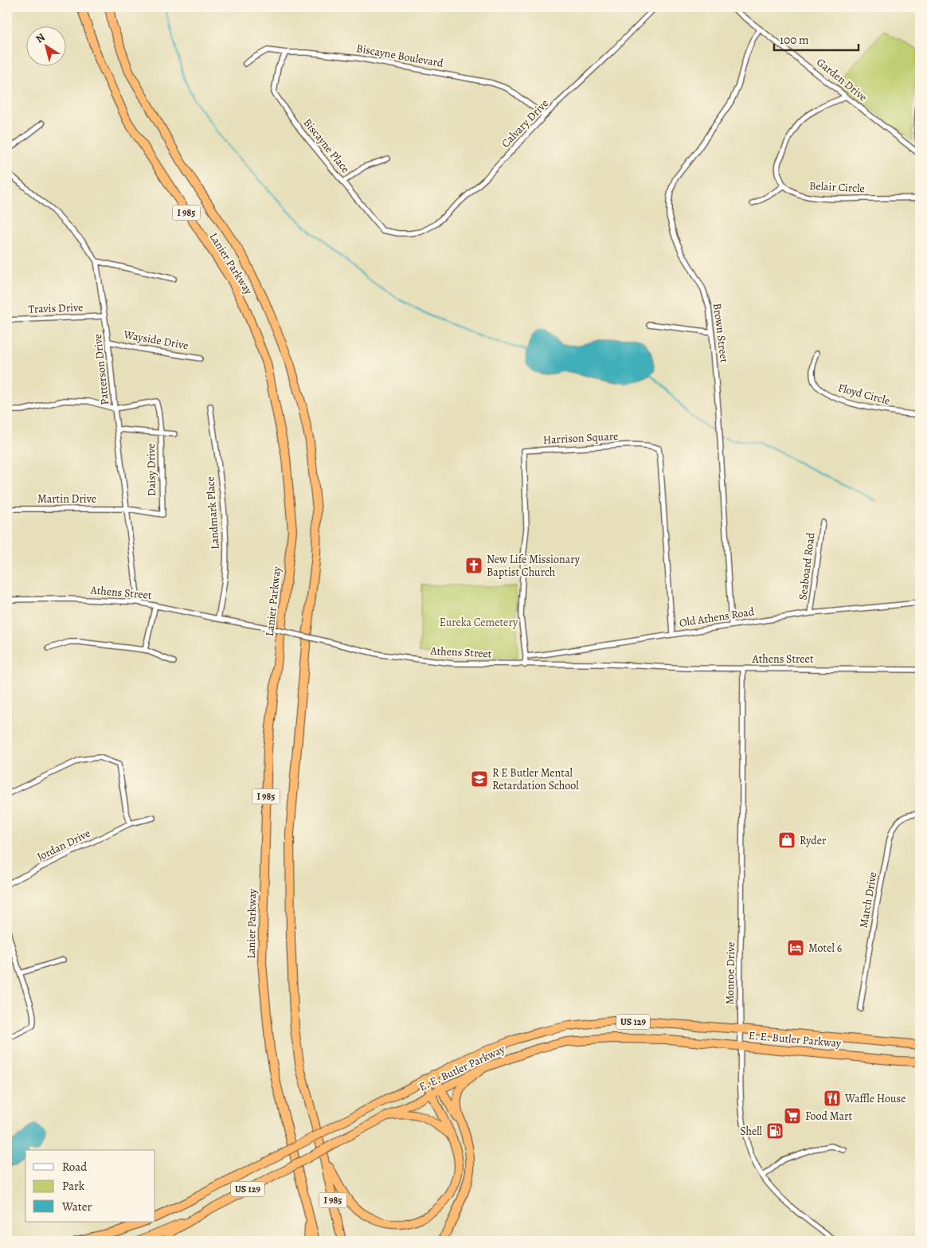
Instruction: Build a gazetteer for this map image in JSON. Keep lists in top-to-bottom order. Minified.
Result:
{"streets":{"highway":["I 985","Lanier Parkway","US 129","E. E. Butler Parkway"],"street":["Biscayne Boulevard","Garden Drive","Calvary Drive","Biscayne Place","Belair Circle","Travis Drive","Brown Street","Wayside Drive","Patterson Drive","Floyd Circle","Harrison Square","Daisy Drive","Martin Drive","Landmark Place","Seaboard Road","Athens Street","Old Athens Road","Jordan Drive","March Drive","Monroe Drive"]},"crossings":[["Biscayne Boulevard","Calvary Drive"],["Biscayne Boulevard","Biscayne Place"],["Garden Drive","Brown Street"],["Calvary Drive","Biscayne Place"],["Travis Drive","Patterson Drive"],["Brown Street","Old Athens Road"],["Wayside Drive","Patterson Drive"],["Patterson Drive","Daisy Drive"],["Patterson Drive","Martin Drive"],["Patterson Drive","Athens Street"],["Harrison Square","Old Athens Road"],["Daisy Drive","Martin Drive"],["Landmark Place","Athens Street"],["Seaboard Road","Old Athens Road"],["Athens Street","Monroe Drive"],["Monroe Drive","E. E. Butler Parkway"],["US 129","E. E. Butler Parkway"]],"parks":["Eureka Cemetery"],"places":{"church":["New Life Missionary Baptist Church"],"school or university":["R E Butler Mental Retardation School"],"shop":["Ryder"],"hotel":["Motel 6"],"restaurant":["Waffle House"],"supermarket":["Food Mart"],"fuel station":["Shell"]},"legend":["Road","Park","Water"],"scale_bar":"100 m","north":"top left"}
